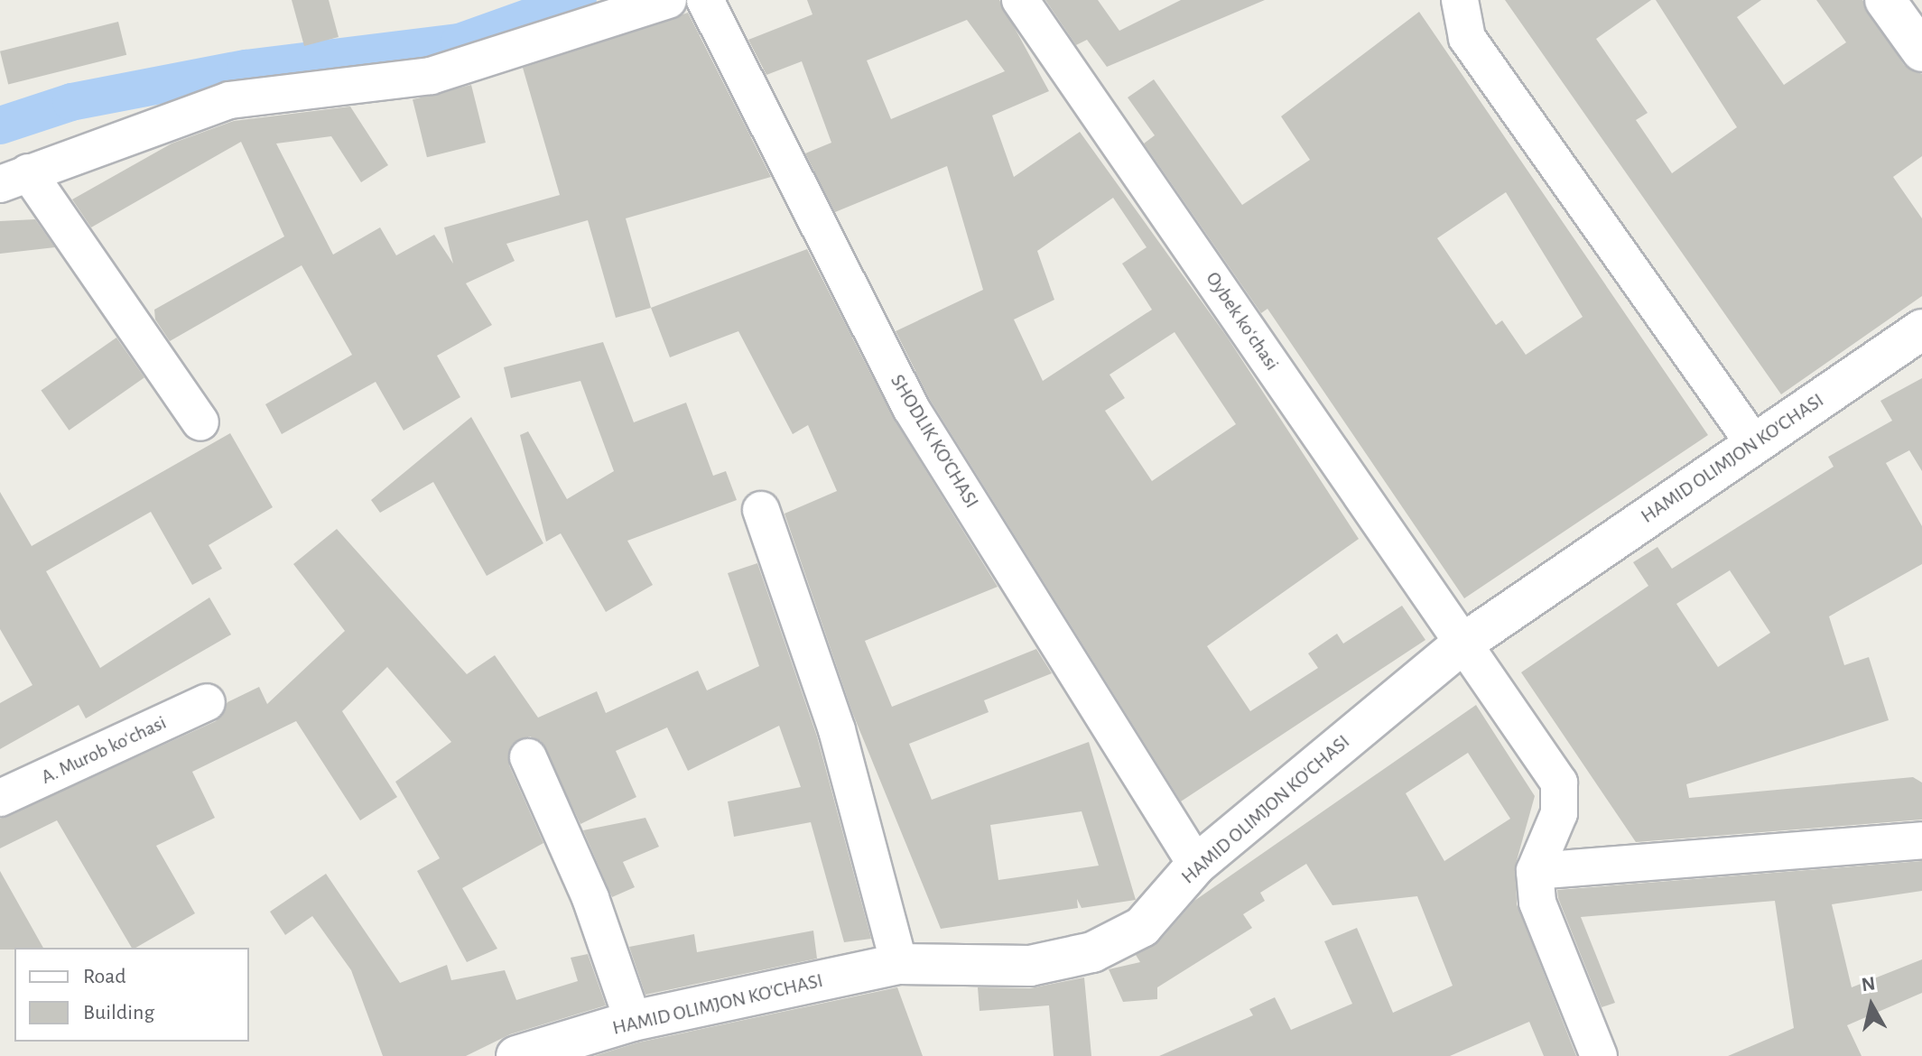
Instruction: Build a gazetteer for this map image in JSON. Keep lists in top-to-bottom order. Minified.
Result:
{"streets":{"street":["Oybek koʻchasi","SHODLIK KO‘CHASI","HAMID OLIMJON KO'CHASI","A. Murob koʻchasi"]},"crossings":[["Oybek koʻchasi","HAMID OLIMJON KO'CHASI"],["SHODLIK KO‘CHASI","HAMID OLIMJON KO'CHASI"]],"legend":["Road","Building"],"north":"top"}
